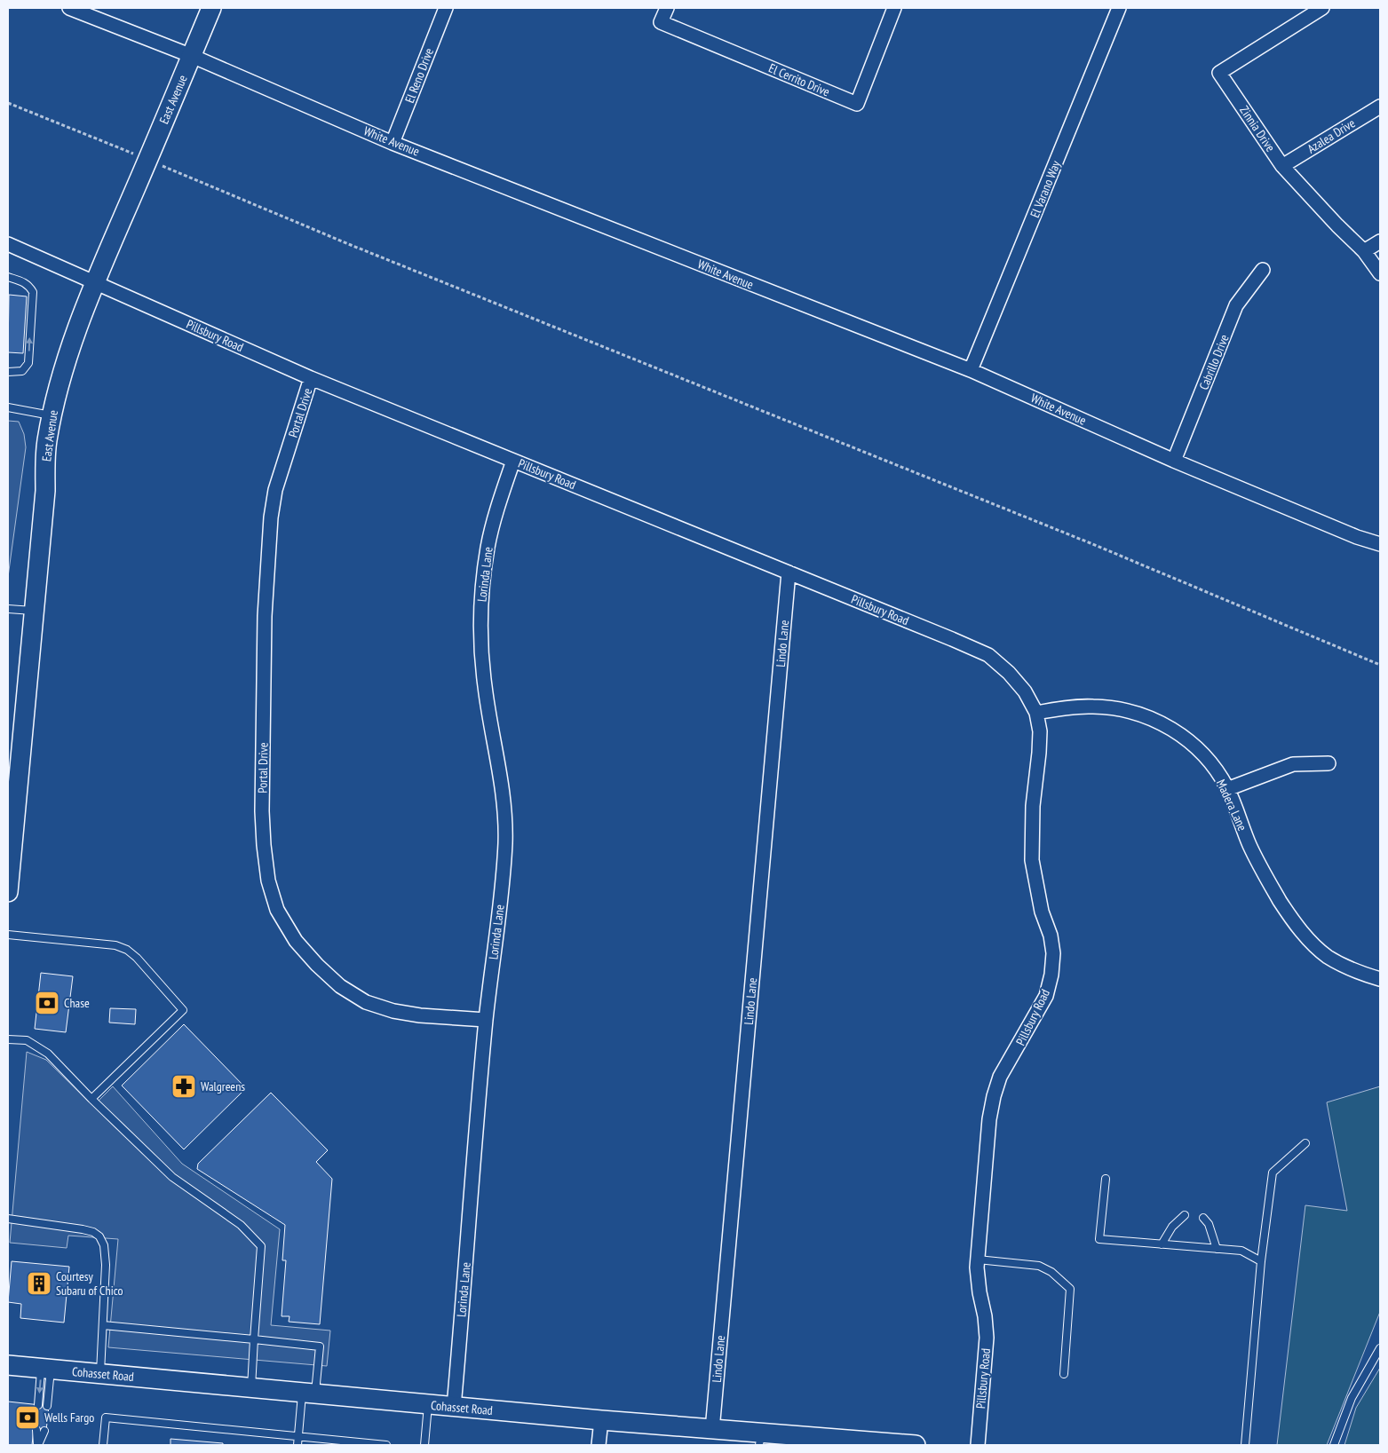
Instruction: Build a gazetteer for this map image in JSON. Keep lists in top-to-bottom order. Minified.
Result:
{"streets":{"main road":["East Avenue","Cohasset Road"],"street":["El Reno Drive","El Cerrito Drive","Zinnia Drive","Azalea Drive","White Avenue","El Varano Way","Pillsbury Road","Cabrillo Drive","Portal Drive","Lorinda Lane","Lindo Lane","Madera Lane"]},"crossings":[["El Reno Drive","White Avenue"],["East Avenue","White Avenue"],["East Avenue","Pillsbury Road"],["Zinnia Drive","Azalea Drive"],["White Avenue","El Varano Way"],["White Avenue","Cabrillo Drive"],["Pillsbury Road","Portal Drive"],["Pillsbury Road","Lorinda Lane"],["Pillsbury Road","Lindo Lane"],["Pillsbury Road","Madera Lane"],["Portal Drive","Lorinda Lane"],["Lorinda Lane","Cohasset Road"],["Lindo Lane","Cohasset Road"]],"places":{"bank":["Chase","Wells Fargo"],"pharmacy":["Walgreens"],"building":["Courtesy Subaru of Chico"]}}
